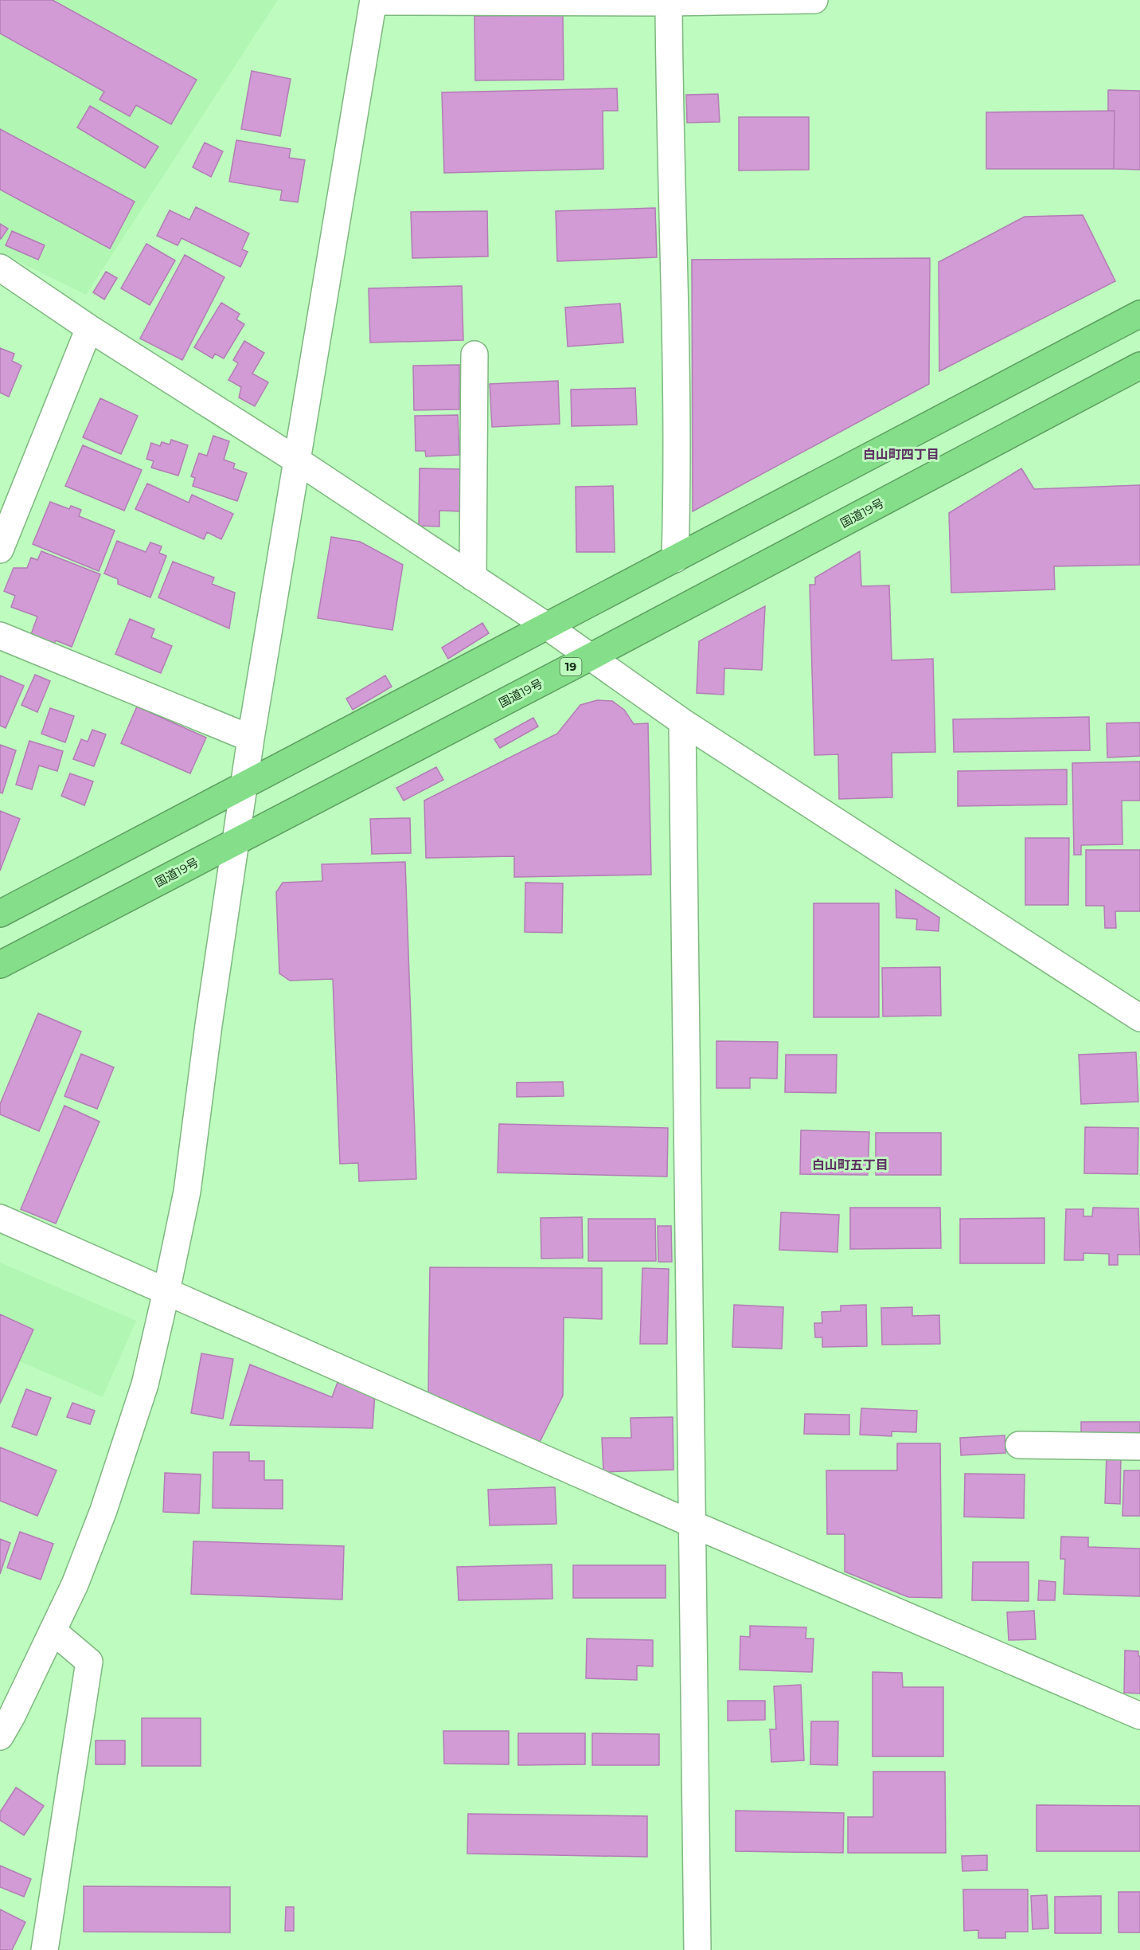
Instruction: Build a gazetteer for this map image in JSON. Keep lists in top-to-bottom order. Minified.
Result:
{"streets":{"highway":["国道19号","19"]},"districts":["白山町四丁目","白山町五丁目"]}
